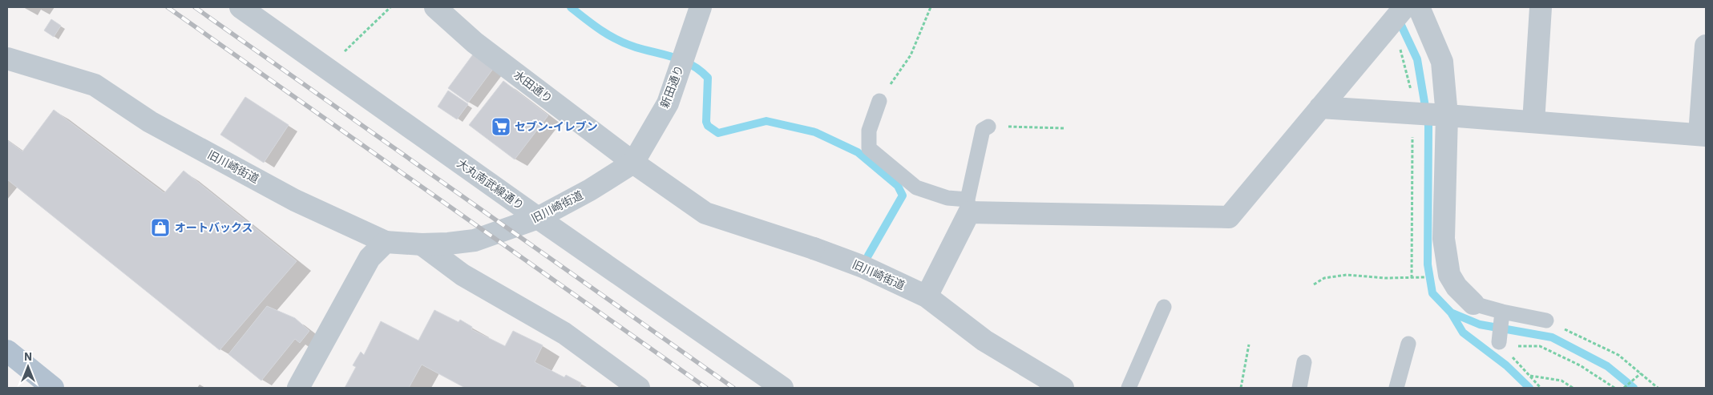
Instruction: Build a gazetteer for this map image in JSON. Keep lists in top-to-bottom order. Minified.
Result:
{"streets":{"street":["水田通り","新田通り","旧川崎街道","大丸南武線通り"]},"crossings":[["水田通り","新田通り"],["水田通り","旧川崎街道"],["新田通り","旧川崎街道"],["旧川崎街道","大丸南武線通り"]],"places":{"supermarket":["セブン-イレブン"],"shop":["オートバックス"]},"north":"top"}
